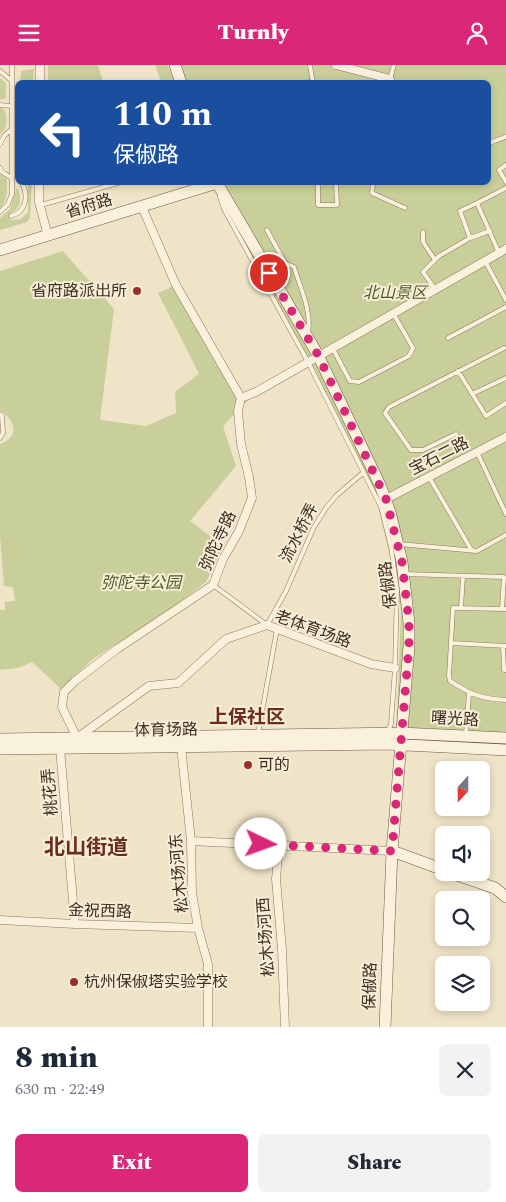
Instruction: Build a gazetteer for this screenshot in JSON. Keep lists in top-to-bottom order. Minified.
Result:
{"streets":{"main road":["省府路","保俶路","曙光路","体育场路"],"street":["宝石二路","弥陀寺路","老体育场路","桃花弄","松木场河东","金祝西路","松木场河西"],"lane":["流水桥弄"]},"crossings":[["宝石二路","保俶路"],["流水桥弄","保俶路"],["流水桥弄","老体育场路"],["弥陀寺路","老体育场路"],["弥陀寺路","体育场路"],["保俶路","曙光路"],["保俶路","体育场路"],["老体育场路","体育场路"],["曙光路","体育场路"],["体育场路","桃花弄"],["体育场路","松木场河东"],["桃花弄","金祝西路"],["松木场河东","金祝西路"]],"districts":["上保社区","北山街道"],"parks":["北山景区","弥陀寺公园"],"places":["省府路派出所","可的","杭州保俶塔实验学校"],"north":"bottom","page":{"header":"Turnly","turn":["110 m","保俶路"],"heading":["8 min","630 m · 22:49"],"buttons":["Exit","Share"]}}
